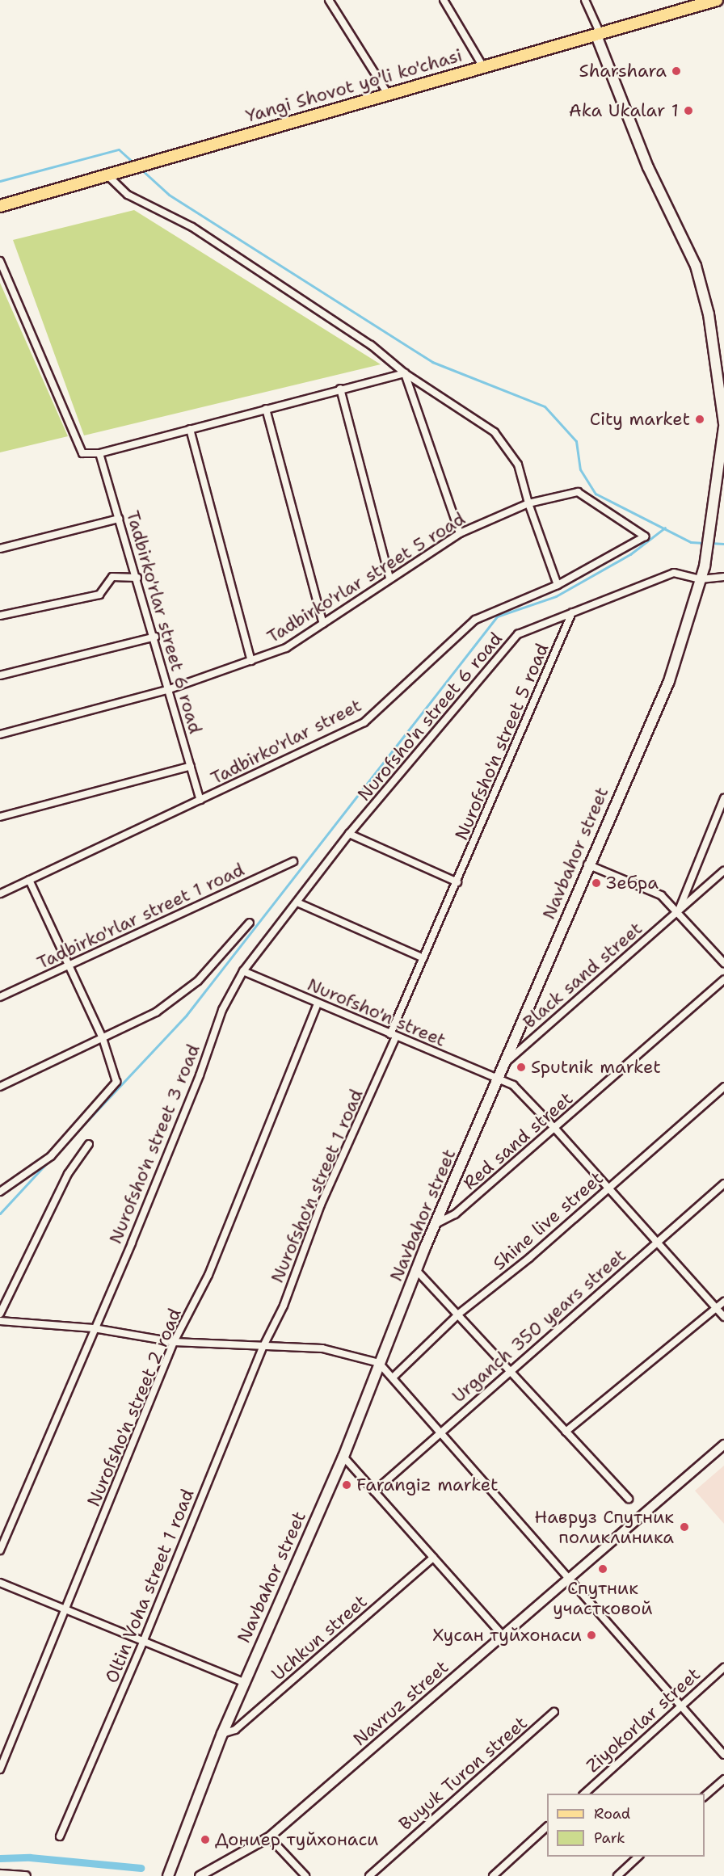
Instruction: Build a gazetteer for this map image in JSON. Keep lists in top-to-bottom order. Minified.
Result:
{"streets":{"main road":["Yangi Shovot yo'li ko'chasi","Navbahor street"],"street":["Tadbirko'rlar street 5 road","Tadbirko'rlar street 6 road","Nurofsho'n street 6 road","Tadbirko'rlar street","Nurofsho'n street 5 road","Tadbirko'rlar street 1 road","Black sand street","Nurofsho'n street","Red sand street","Nurofsho'n street 3 road","Nurofsho'n street 1 road","Shine live street","Urganch 350 years street","Nurofsho'n street 2 road","Oltin Voha street 1 road","Uchkun street","Navruz street","Ziyokorlar street","Buyuk Turon street"]},"crossings":[["Yangi Shovot yo'li ko'chasi","Navbahor street"],["Tadbirko'rlar street 5 road","Tadbirko'rlar street 6 road"],["Tadbirko'rlar street 5 road","Tadbirko'rlar street"],["Tadbirko'rlar street 6 road","Tadbirko'rlar street"],["Nurofsho'n street 6 road","Nurofsho'n street 5 road"],["Nurofsho'n street 6 road","Navbahor street"],["Nurofsho'n street 6 road","Nurofsho'n street"],["Nurofsho'n street 6 road","Nurofsho'n street 3 road"],["Nurofsho'n street 5 road","Nurofsho'n street"],["Nurofsho'n street 5 road","Nurofsho'n street 1 road"],["Navbahor street","Black sand street"],["Navbahor street","Nurofsho'n street"],["Navbahor street","Red sand street"],["Navbahor street","Uchkun street"],["Nurofsho'n street","Red sand street"],["Nurofsho'n street","Nurofsho'n street 3 road"],["Nurofsho'n street","Nurofsho'n street 1 road"],["Nurofsho'n street","Shine live street"],["Nurofsho'n street","Urganch 350 years street"],["Nurofsho'n street","Nurofsho'n street 2 road"],["Nurofsho'n street 1 road","Oltin Voha street 1 road"]],"places":["Sharshara","Aka Ukalar 1","City market","Зебра","Sputnik market","Farangiz market","Навруз Спутник поликлиника","Спутник участковой","Хусан туйхонаси","Дониер туйхонаси"],"legend":["Road","Park"]}
